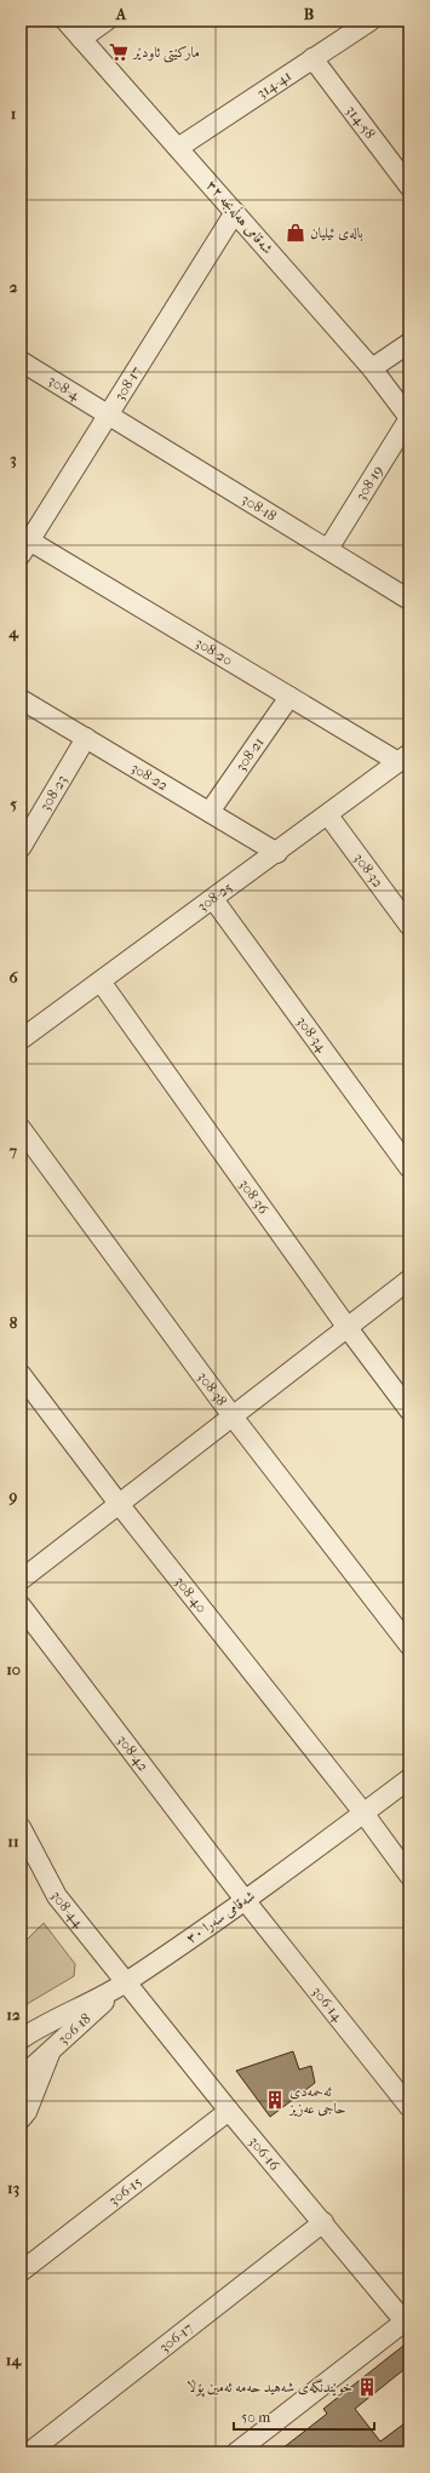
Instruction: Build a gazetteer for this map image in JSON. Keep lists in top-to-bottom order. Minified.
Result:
{"streets":{"street":["314-41","314-58","شەقامی هەڵەبجە ٣٢","308-17","308-4","308-19","308-18","308-20","308-21","308-22","308-23","308-32","308-25","308-34","308-36","308-38","308-40","308-42","308-44","شەقامی سەرا ٣٠","306-14","306-18","306-16","306-15","306-17"]},"crossings":[["314-41","314-58"],["314-41","شەقامی هەڵەبجە ٣٢"],["شەقامی هەڵەبجە ٣٢","308-17"],["شەقامی هەڵەبجە ٣٢","308-19"],["308-17","308-4"],["308-17","308-18"],["308-17","308-20"],["308-4","308-18"],["308-19","308-18"],["308-20","308-21"],["308-20","308-25"],["308-21","308-22"],["308-22","308-23"],["308-22","308-25"],["308-32","308-25"],["308-25","308-34"],["308-25","308-36"],["308-40","شەقامی سەرا ٣٠"],["308-42","شەقامی سەرا ٣٠"],["308-42","306-14"],["308-44","شەقامی سەرا ٣٠"],["308-44","306-18"],["308-44","306-16"],["شەقامی سەرا ٣٠","306-14"],["شەقامی سەرا ٣٠","306-18"],["شەقامی سەرا ٣٠","306-16"],["306-18","306-16"],["306-16","306-15"],["306-16","306-17"]],"places":{"supermarket":["مارکێتی ئاودێر"],"shop":["بالەی ئیلیان"],"building":["ئەحمەدی حاجی عەزیز","خوێندنگەی شەهید حەمە ئەمین پۆڵا"]},"scale_bar":"50 m","grid":{"columns":["A","B"],"rows":["1","2","3","4","5","6","7","8","9","10","11","12","13","14"]}}
